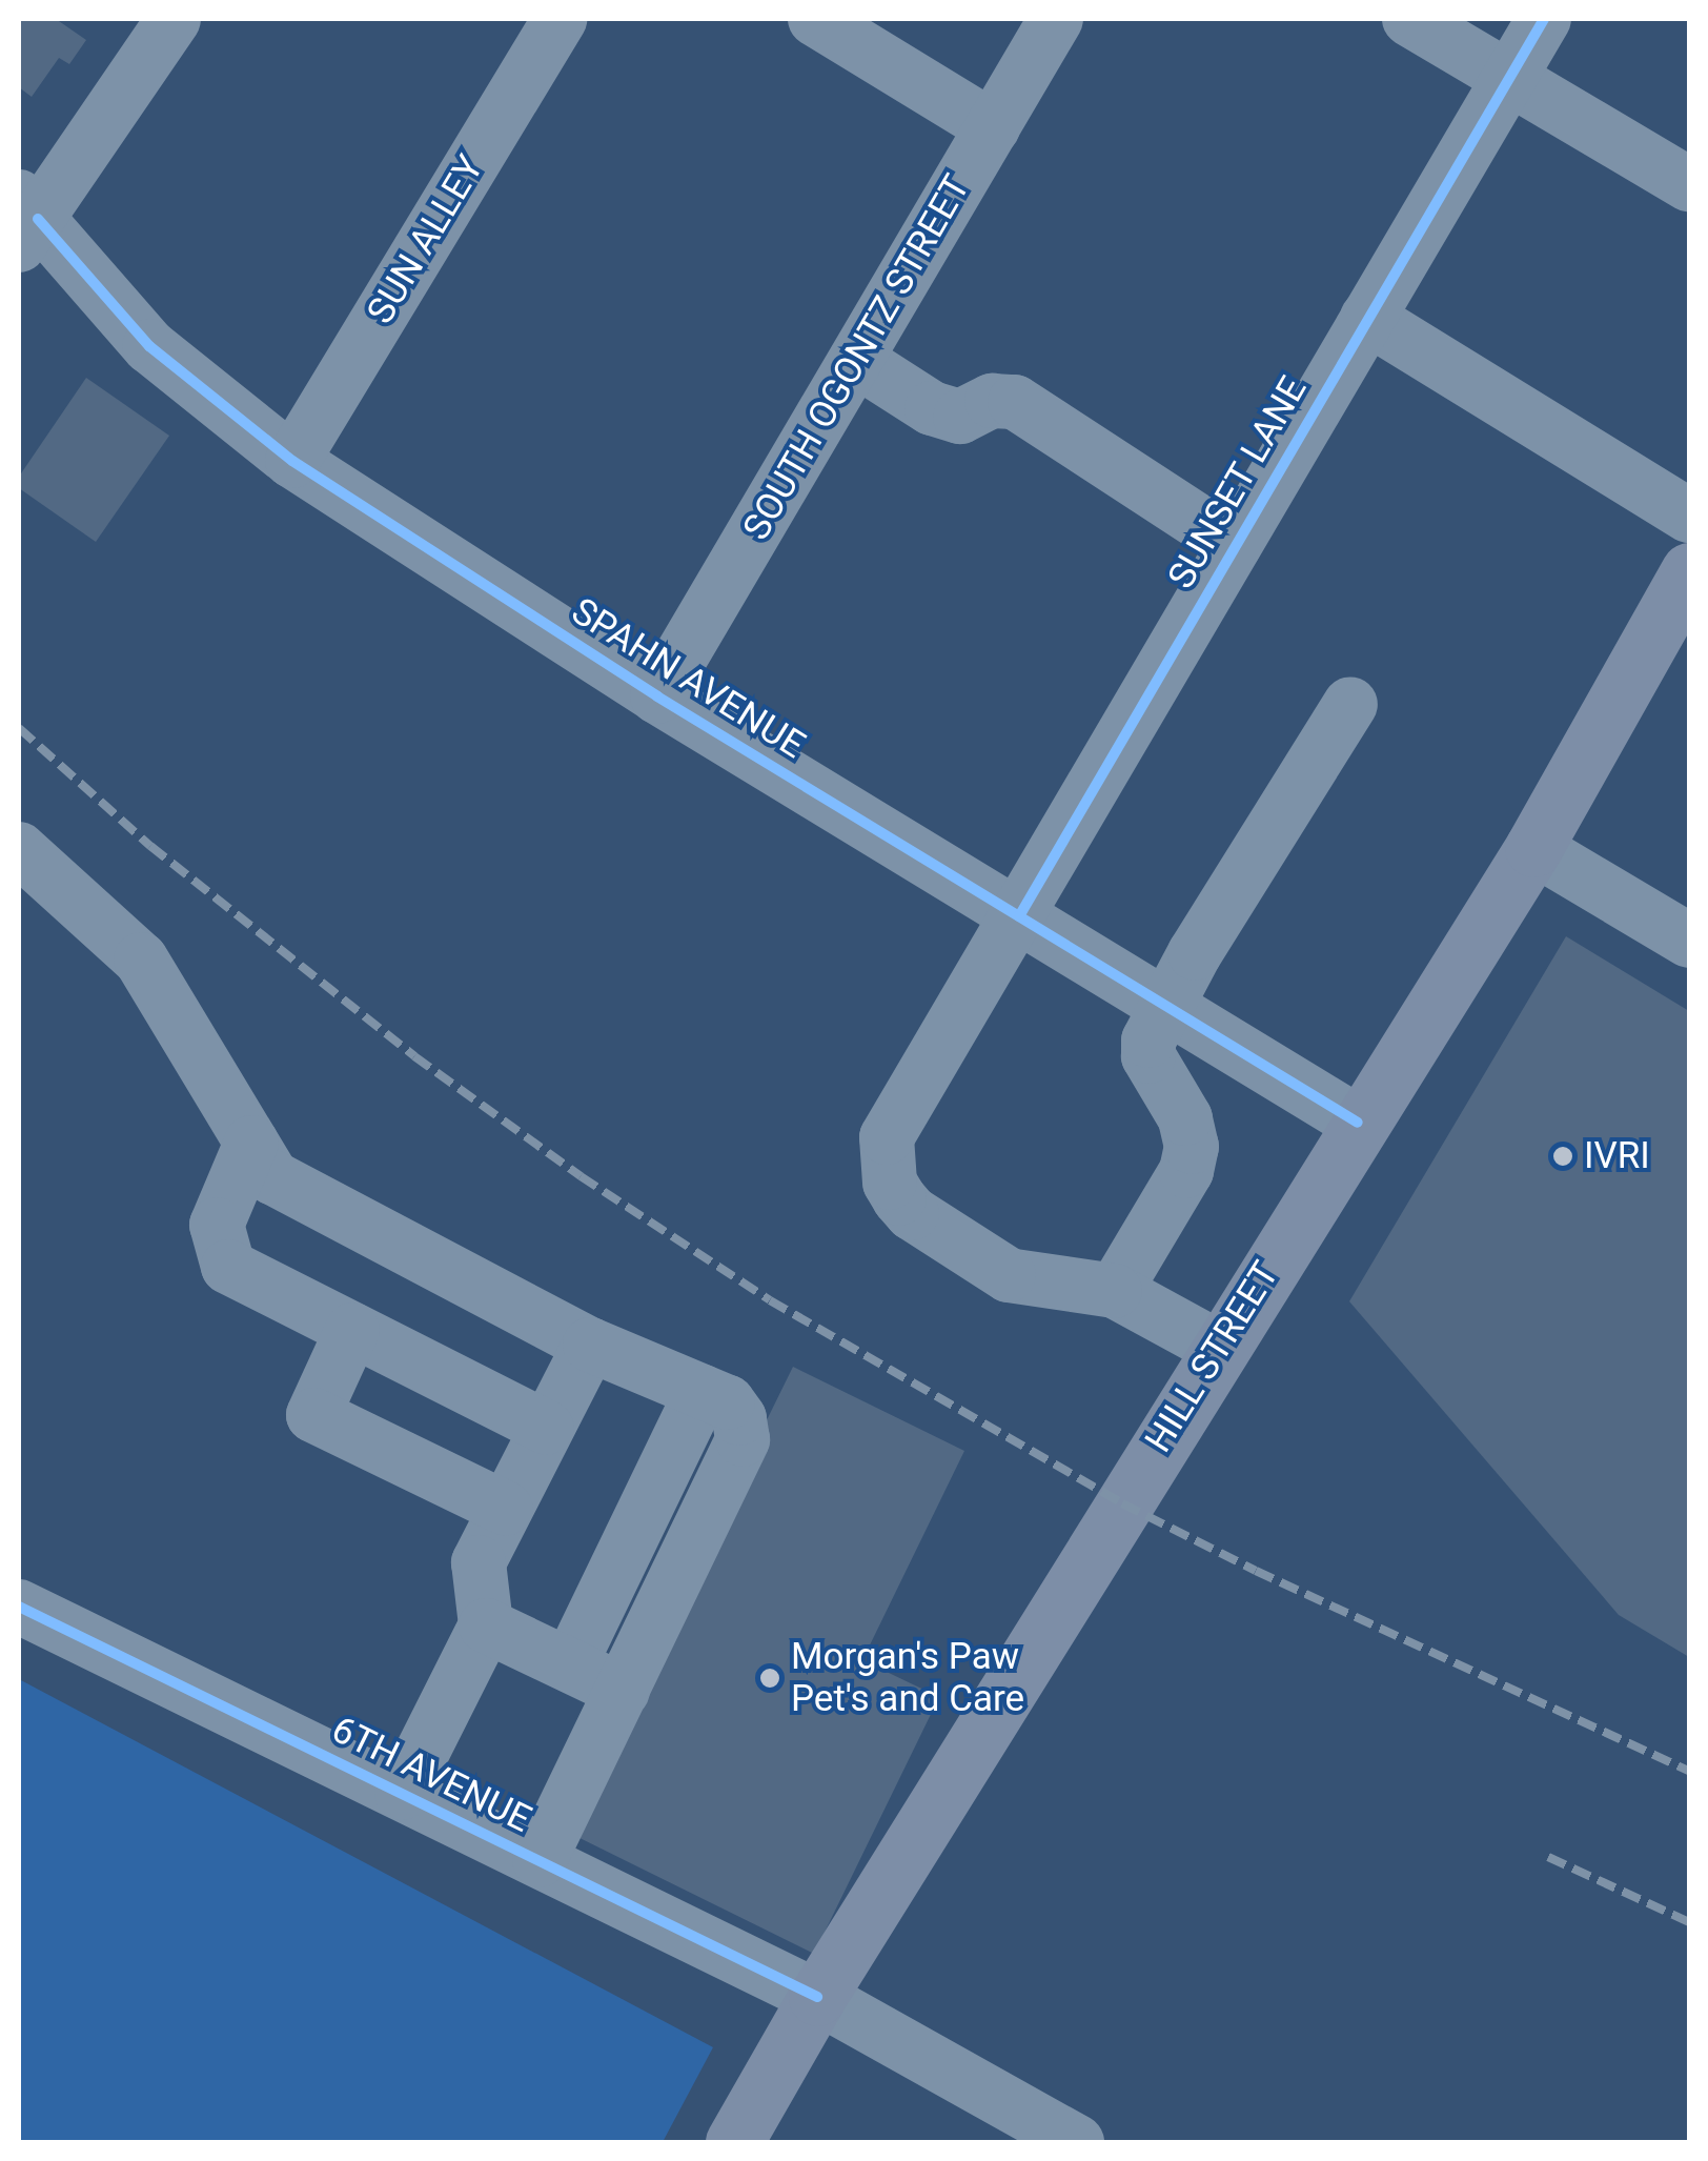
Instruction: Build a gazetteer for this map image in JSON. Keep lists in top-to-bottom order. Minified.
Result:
{"streets":{"main road":["HILL STREET"],"street":["SUN ALLEY","SOUTH OGONTZ STREET","SUNSET LANE","SPAHN AVENUE","6TH AVENUE"]},"crossings":[["SUN ALLEY","SPAHN AVENUE"],["SOUTH OGONTZ STREET","SPAHN AVENUE"],["SUNSET LANE","SPAHN AVENUE"],["SPAHN AVENUE","HILL STREET"],["HILL STREET","6TH AVENUE"]],"places":["IVRI","Morgan's Paw Pet's and Care"]}
